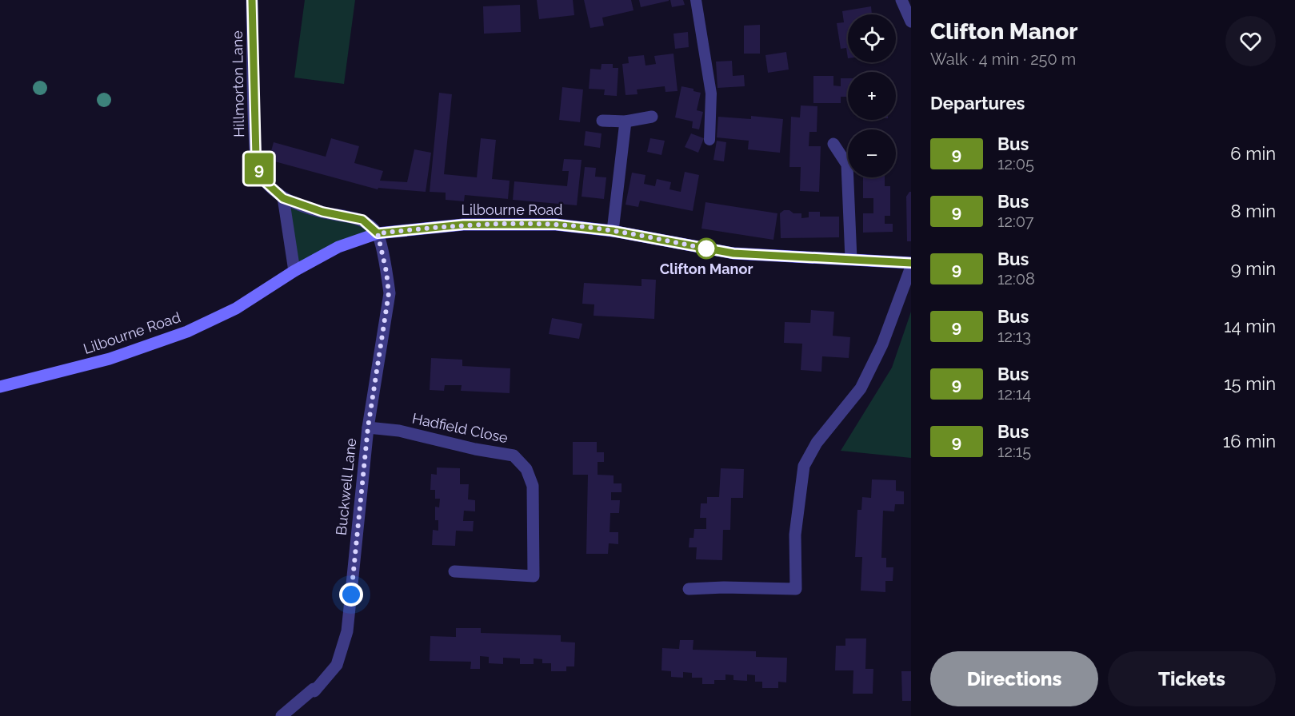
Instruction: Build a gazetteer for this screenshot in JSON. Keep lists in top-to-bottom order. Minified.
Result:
{"streets":{"street":["Hillmorton Lane","Lilbourne Road","Hadfield Close","Buckwell Lane"]},"crossings":[["Hillmorton Lane","Lilbourne Road"],["Hillmorton Lane","Buckwell Lane"],["Lilbourne Road","Buckwell Lane"],["Hadfield Close","Buckwell Lane"]],"places":["Clifton Manor"],"lines":["bus line 9"],"page":{"on_map":"9","heading":[["Clifton Manor","Walk · 4 min · 250 m"],"Departures"],"map_buttons":["+","−"],"list":[{"mark":"9","name":"Bus","note":"12:05","value":"6 min"},{"mark":"9","name":"Bus","note":"12:07","value":"8 min"},{"mark":"9","name":"Bus","note":"12:08","value":"9 min"},{"mark":"9","name":"Bus","note":"12:13","value":"14 min"},{"mark":"9","name":"Bus","note":"12:14","value":"15 min"},{"mark":"9","name":"Bus","note":"12:15","value":"16 min"}],"buttons":["Directions","Tickets"]}}
